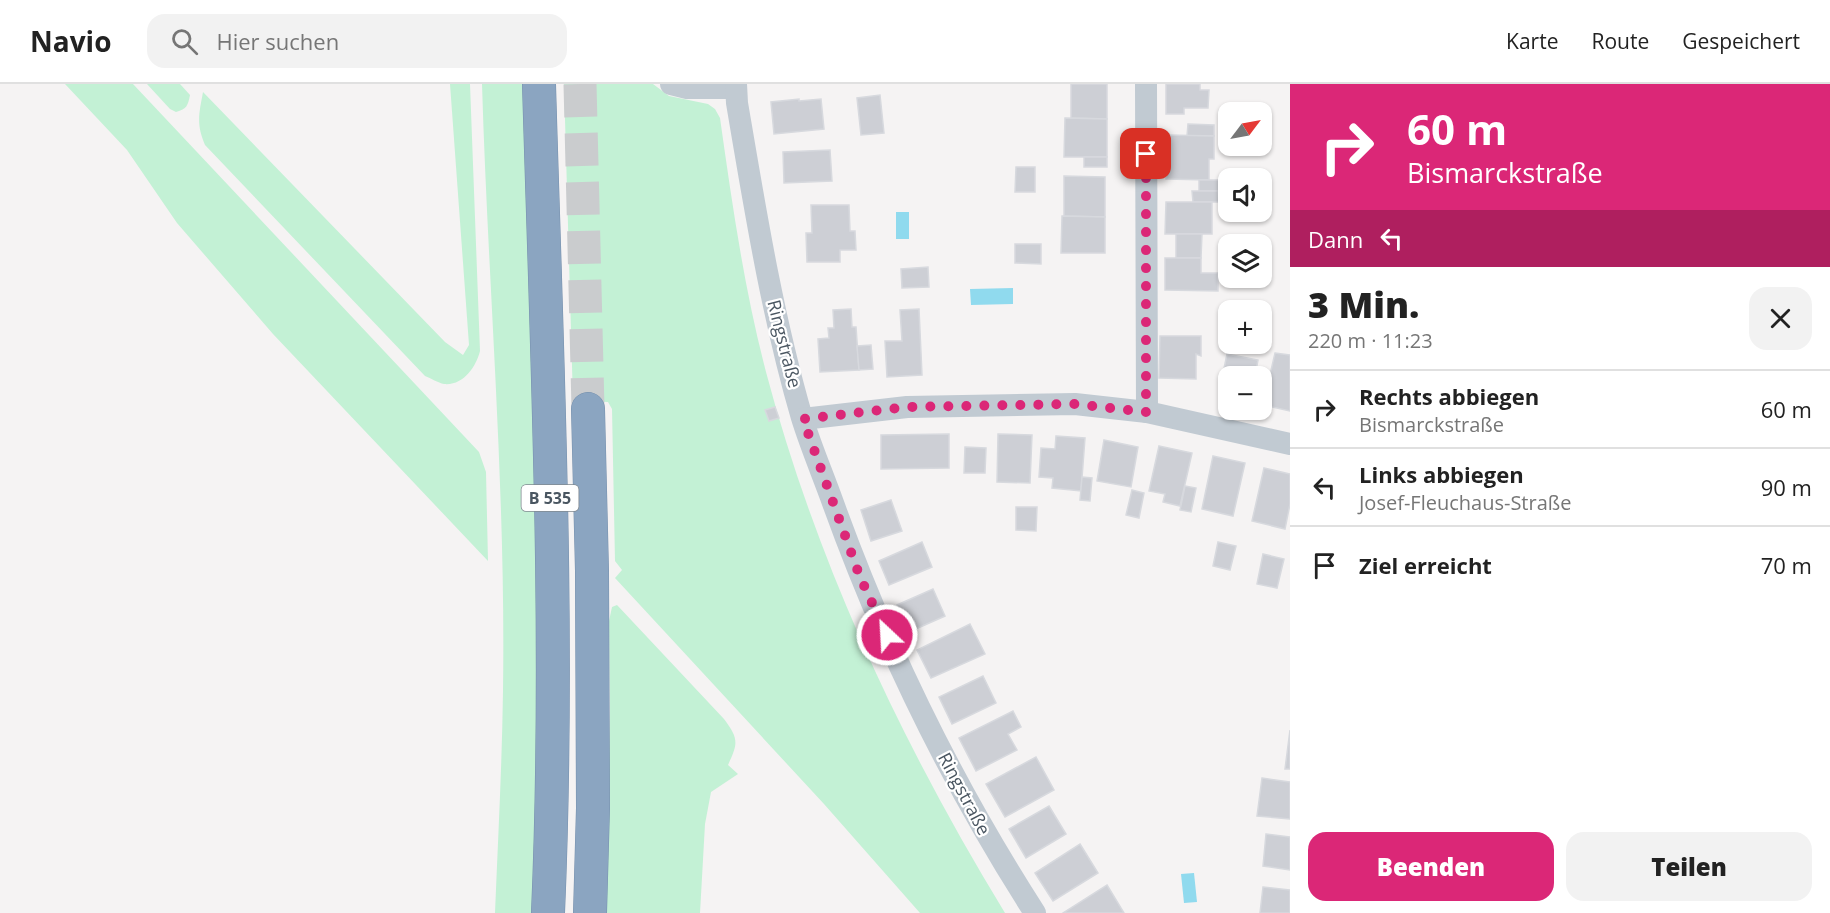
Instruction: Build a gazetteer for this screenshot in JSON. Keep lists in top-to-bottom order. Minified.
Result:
{"streets":{"highway":["B 535"],"street":["Ringstraße"]},"north":"top right","page":{"header":"Navio","search":"Hier suchen","nav":["Karte","Route","Gespeichert"],"turn":["60 m","Bismarckstraße"],"map_buttons":["+","−"],"then":"Dann","heading":["3 Min.","220 m · 11:23"],"list":[{"name":"Rechts abbiegen","note":"Bismarckstraße","value":"60 m"},{"name":"Links abbiegen","note":"Josef-Fleuchaus-Straße","value":"90 m"},{"name":"Ziel erreicht","value":"70 m"}],"buttons":["Beenden","Teilen"]}}
